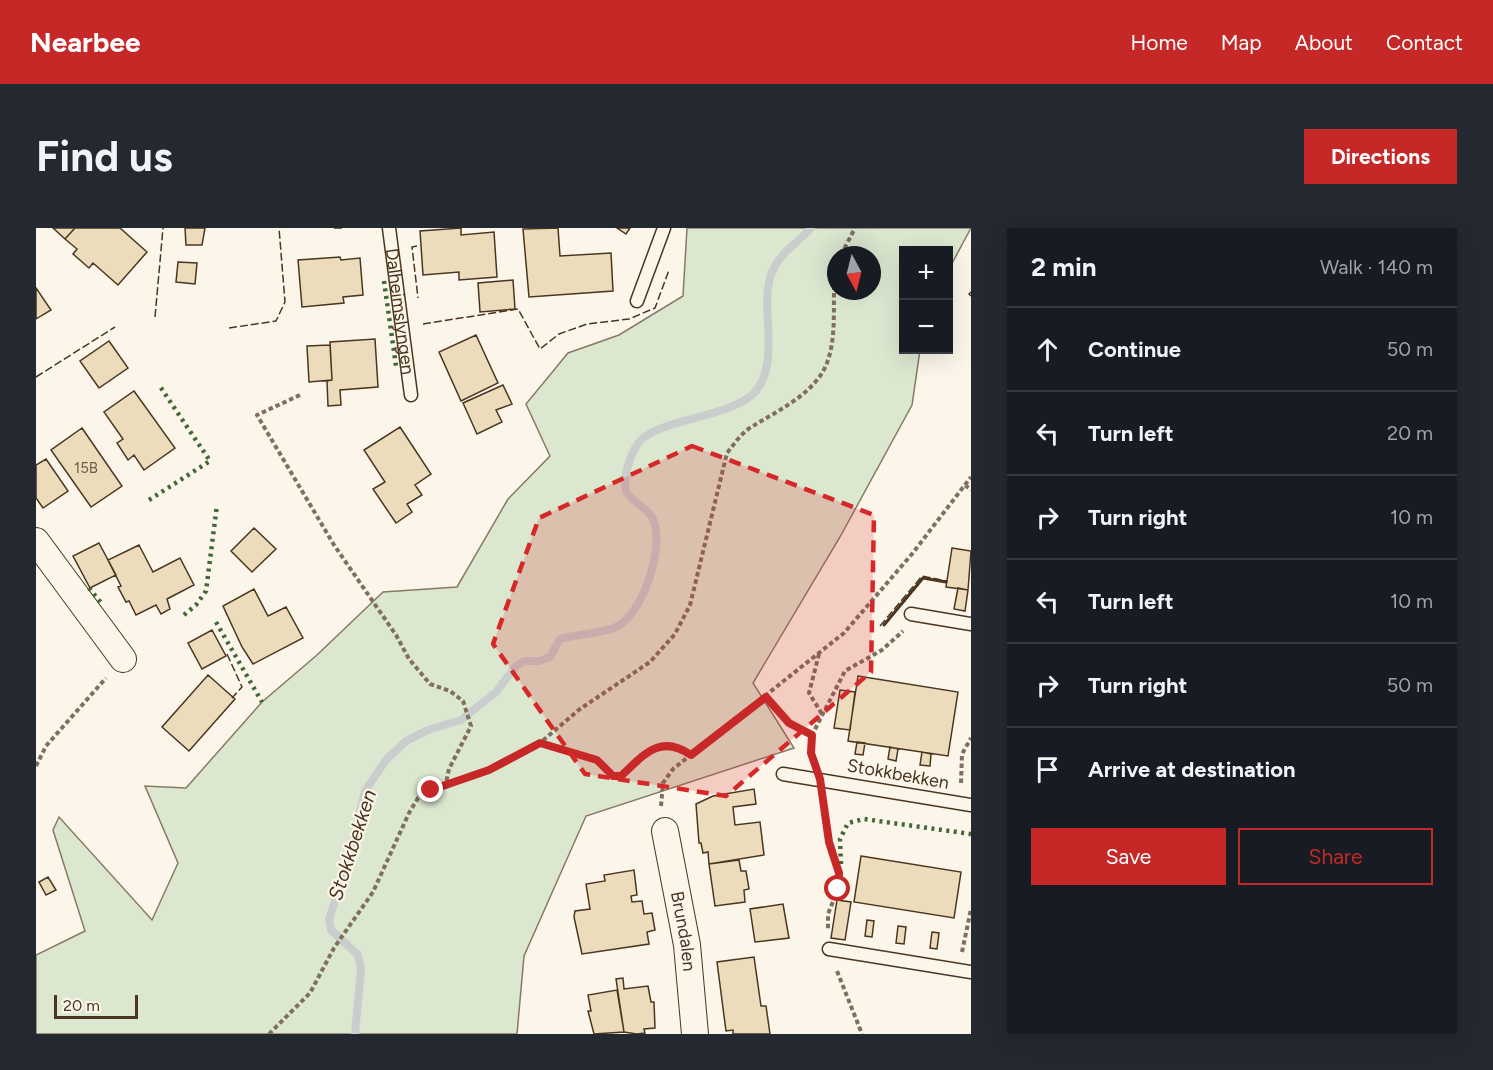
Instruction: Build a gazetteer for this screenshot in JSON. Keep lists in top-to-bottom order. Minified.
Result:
{"streets":{"street":["Brundalen"],"lane":["Dalheimslyngen","Stokkbekken"]},"water":["Stokkbekken"],"house_numbers":["15B"],"scale_bar":"20 m","north":"bottom","page":{"header":"Nearbee","nav":["Home","Map","About","Contact"],"buttons":["Directions",["Save","Share"]],"title":"Find us","heading":["2 min","Walk · 140 m"],"map_buttons":["+","−"],"list":[["Continue","50 m"],["Turn left","20 m"],["Turn right","10 m"],["Turn left","10 m"],["Turn right","50 m"],"Arrive at destination"],"scale":"20 m"}}
